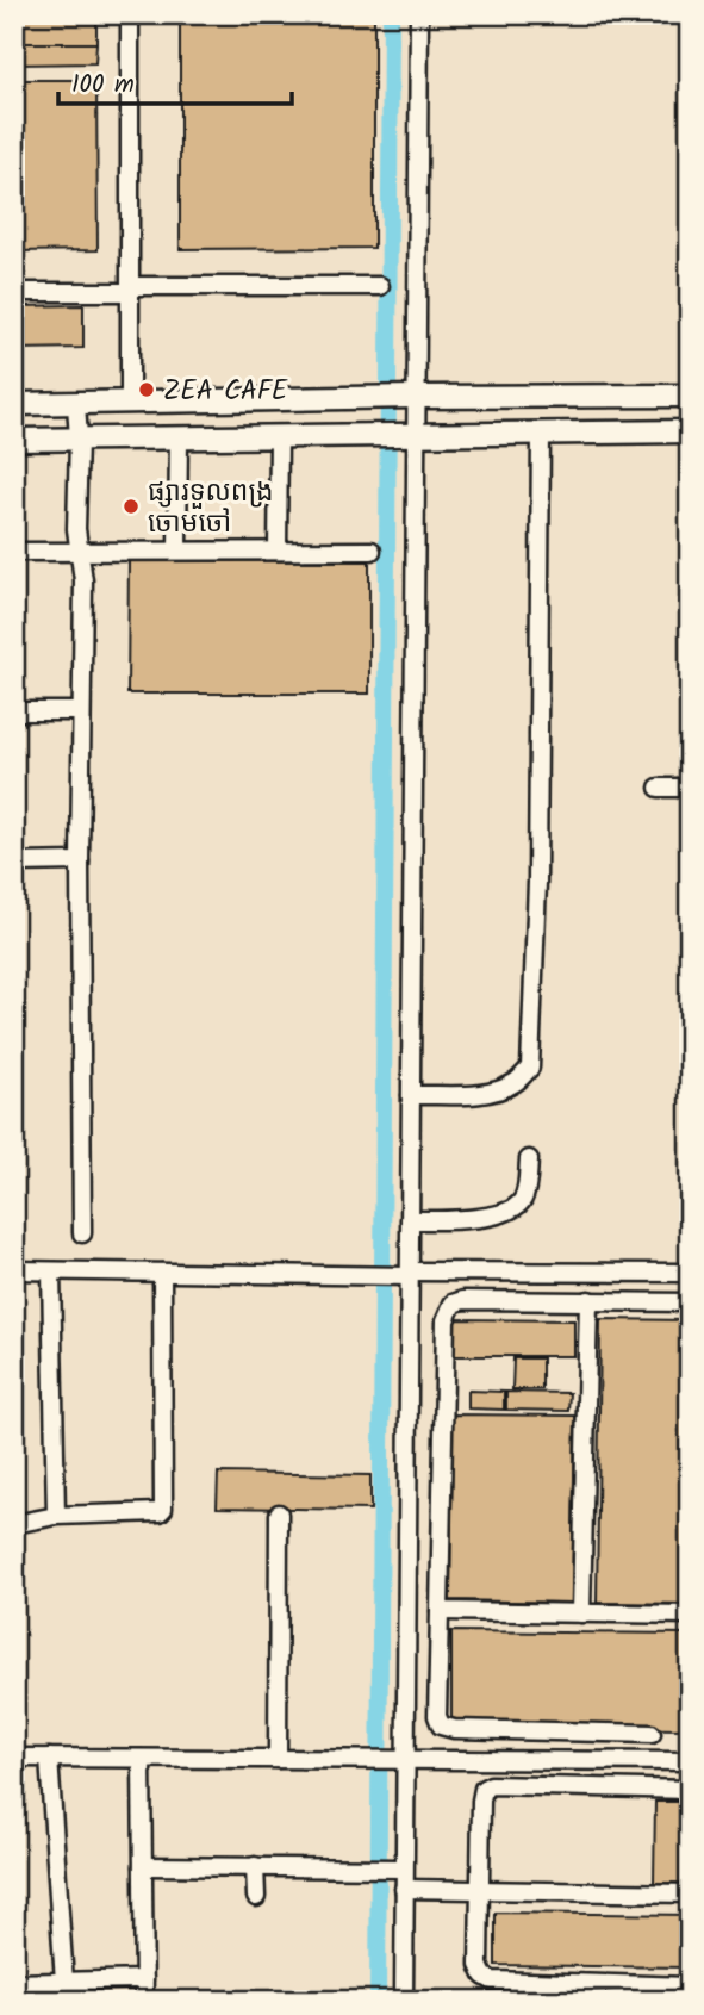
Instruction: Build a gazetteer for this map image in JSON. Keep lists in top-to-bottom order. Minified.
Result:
{"places":["ZEA CAFE","ផ្សារទួលពង្រ ចោមចៅ"],"scale_bar":"100 m"}
